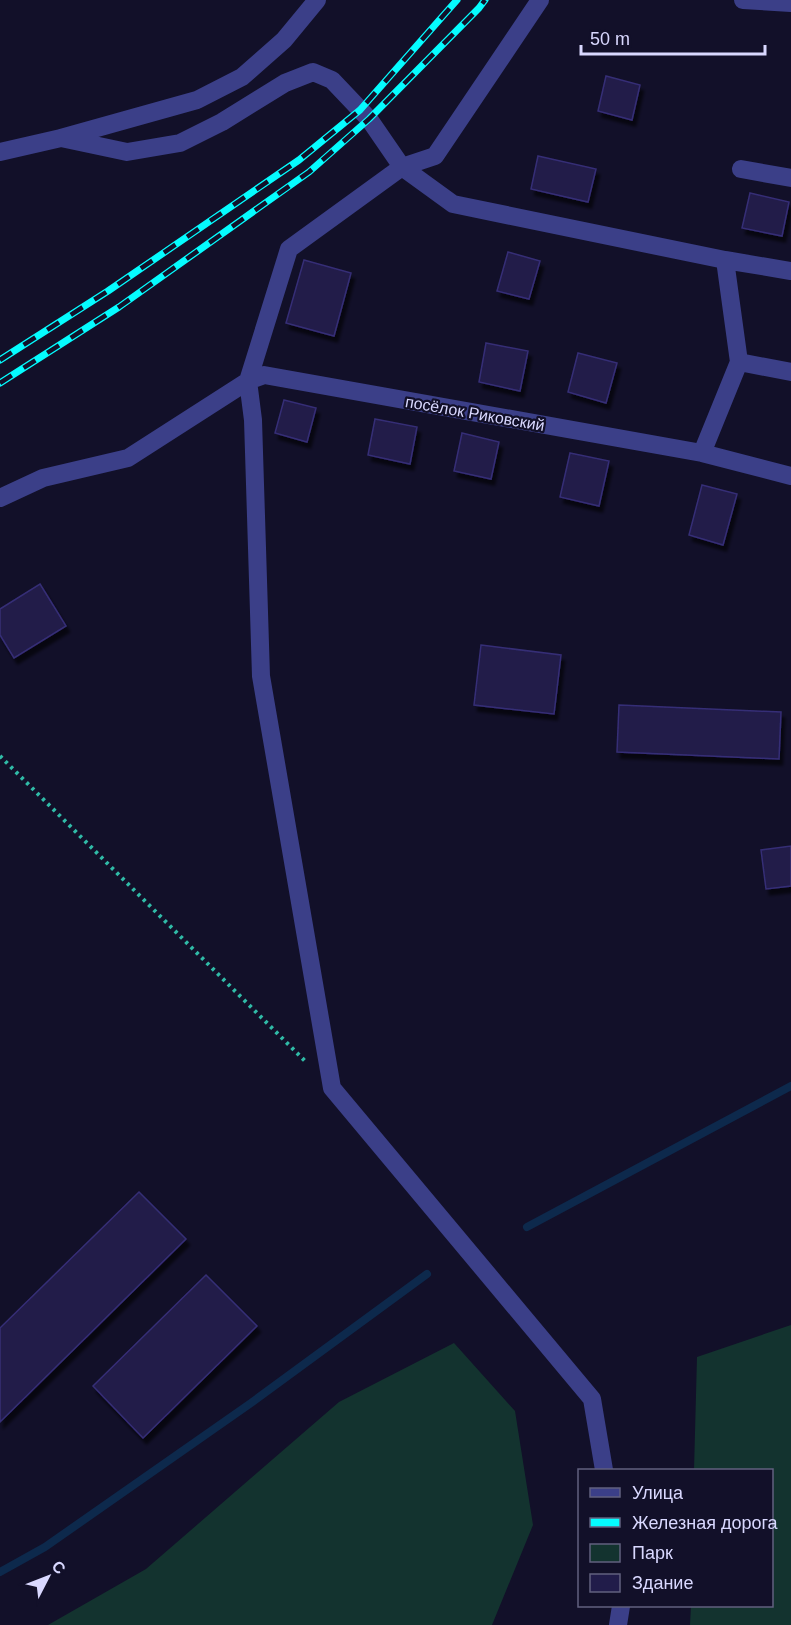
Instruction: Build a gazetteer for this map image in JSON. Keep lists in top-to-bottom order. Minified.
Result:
{"streets":{"street":["посёлок Риковский"]},"legend":["Улица","Железная дорога","Парк","Здание"],"scale_bar":"50 m","north":"top right"}
